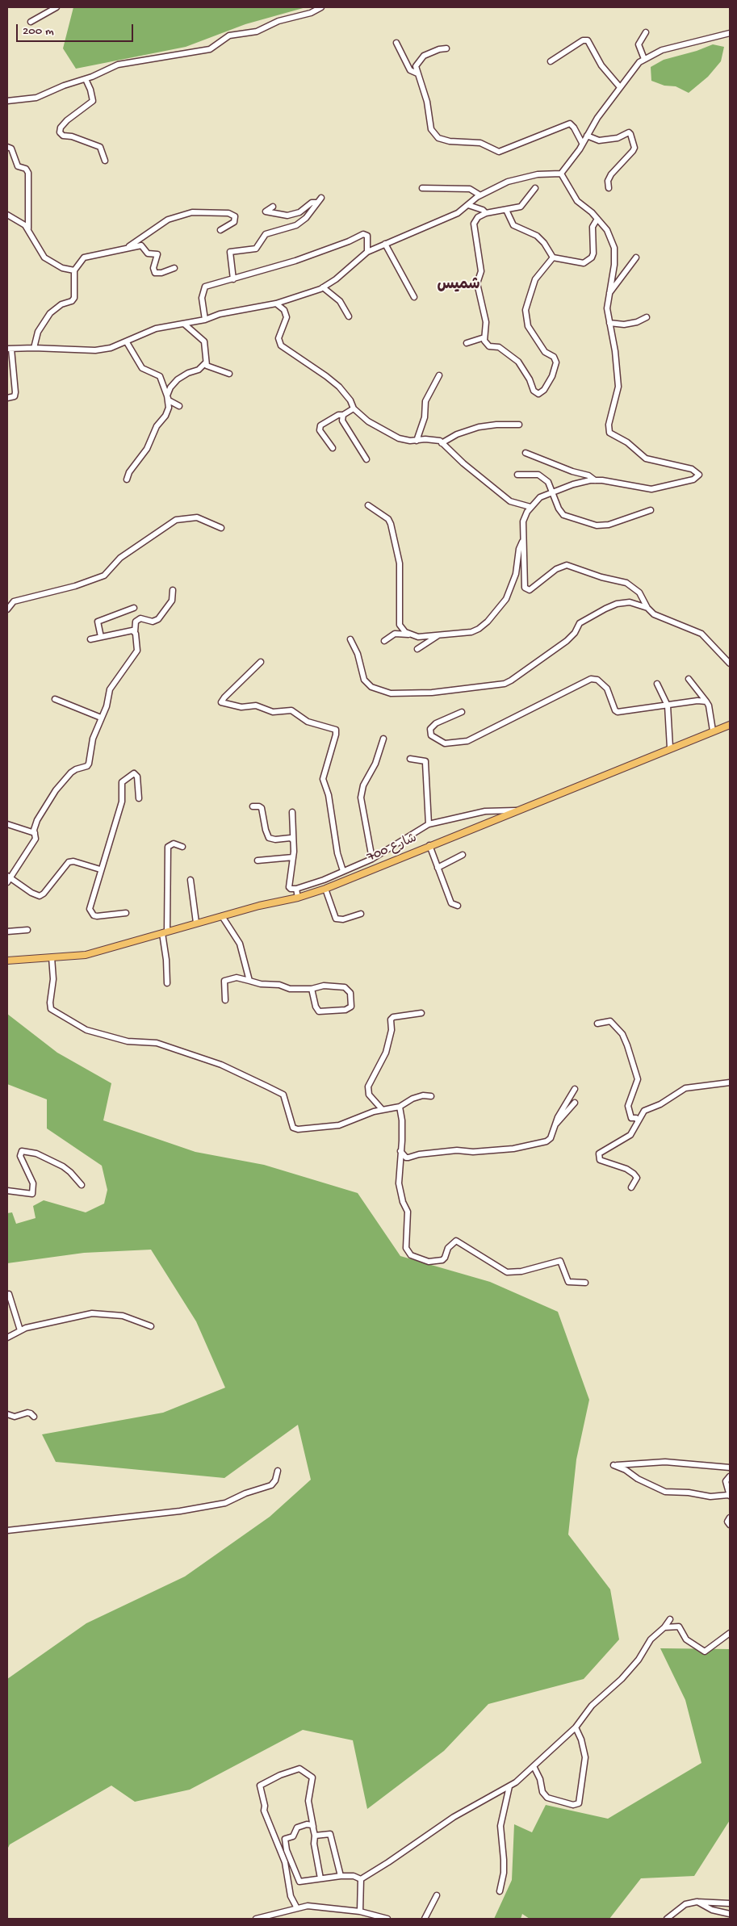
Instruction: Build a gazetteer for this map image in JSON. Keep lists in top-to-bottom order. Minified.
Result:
{"streets":{"main road":["شارع 700"]},"districts":["شميس"],"scale_bar":"200 m"}
